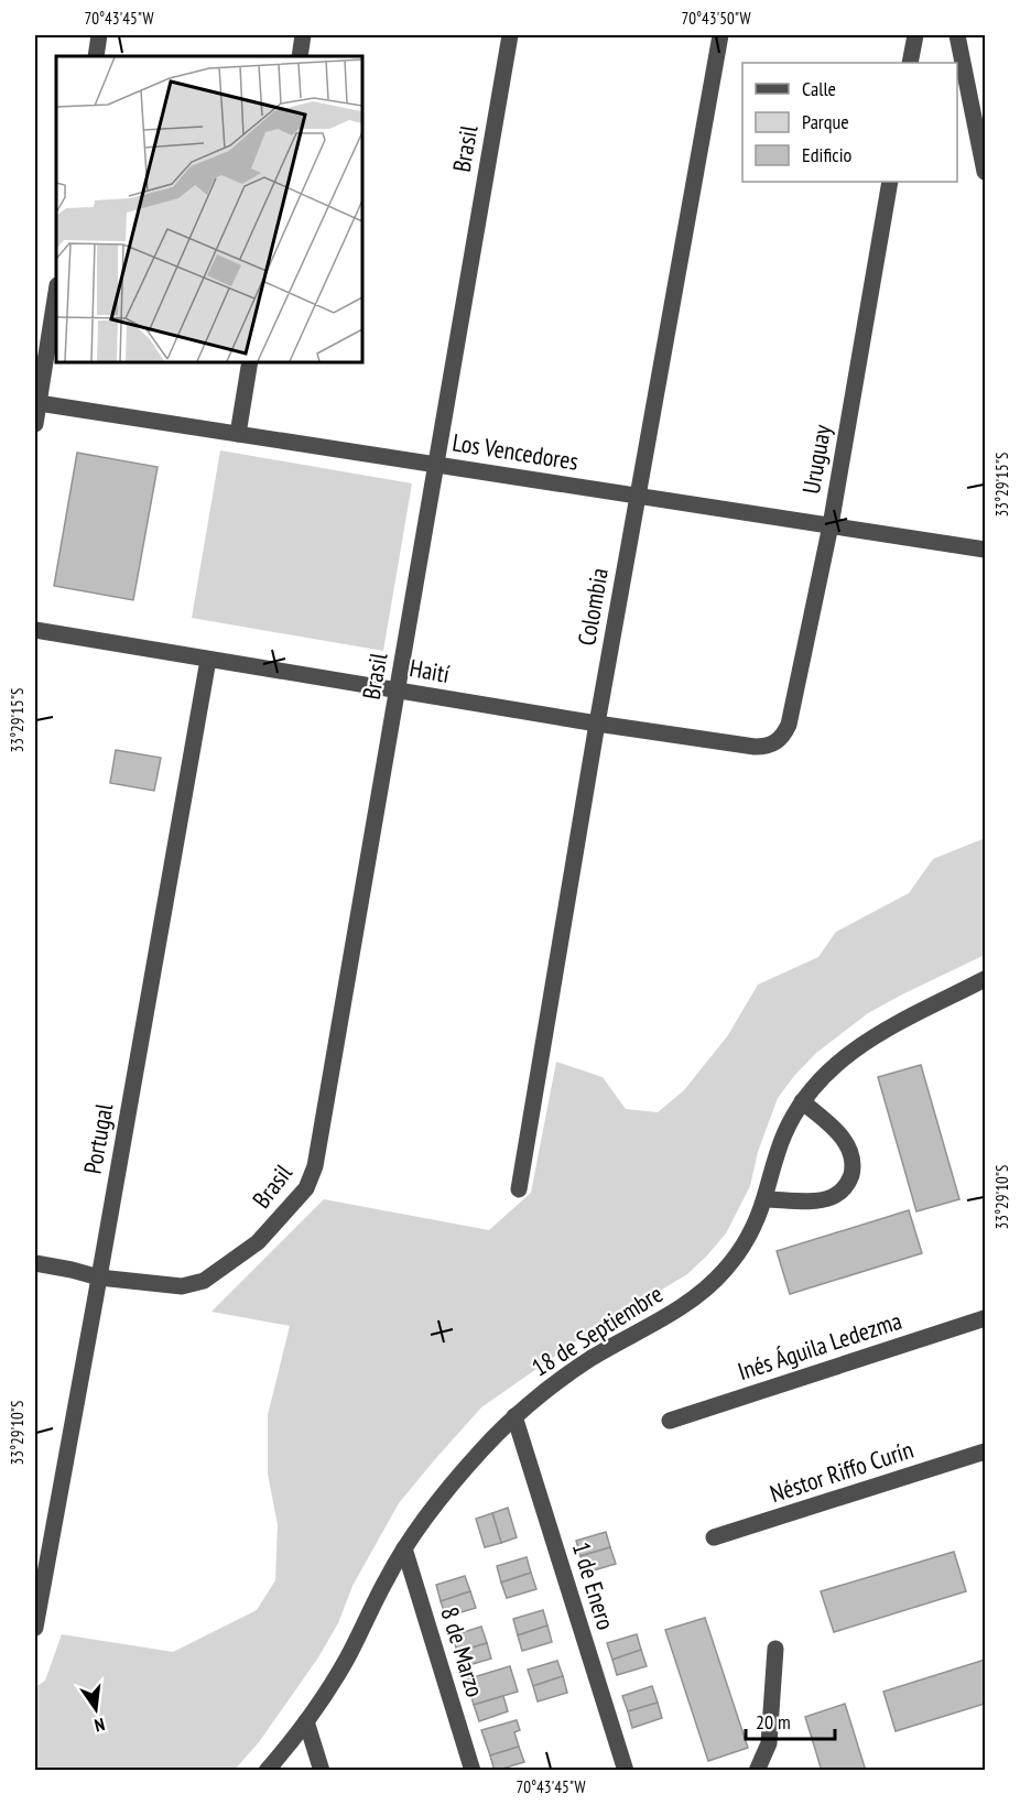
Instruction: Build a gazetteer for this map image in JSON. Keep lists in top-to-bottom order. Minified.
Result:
{"streets":{"street":["Brasil","Los Vencedores","Uruguay","Colombia","Haití","Portugal","18 de Septiembre","Inés Águila Ledezma","Néstor Riffo Curín","1 de Enero","8 de Marzo"]},"crossings":[["Brasil","Los Vencedores"],["Brasil","Haití"],["Brasil","Portugal"],["Los Vencedores","Uruguay"],["Los Vencedores","Colombia"],["Uruguay","Haití"],["Colombia","Haití"],["Haití","Portugal"],["18 de Septiembre","1 de Enero"],["18 de Septiembre","8 de Marzo"]],"legend":["Calle","Parque","Edificio"],"scale_bar":"20 m","north":"bottom","coordinates":["70°43'45\"W","70°43'50\"W","33°29'15\"S","33°29'10\"S"]}
